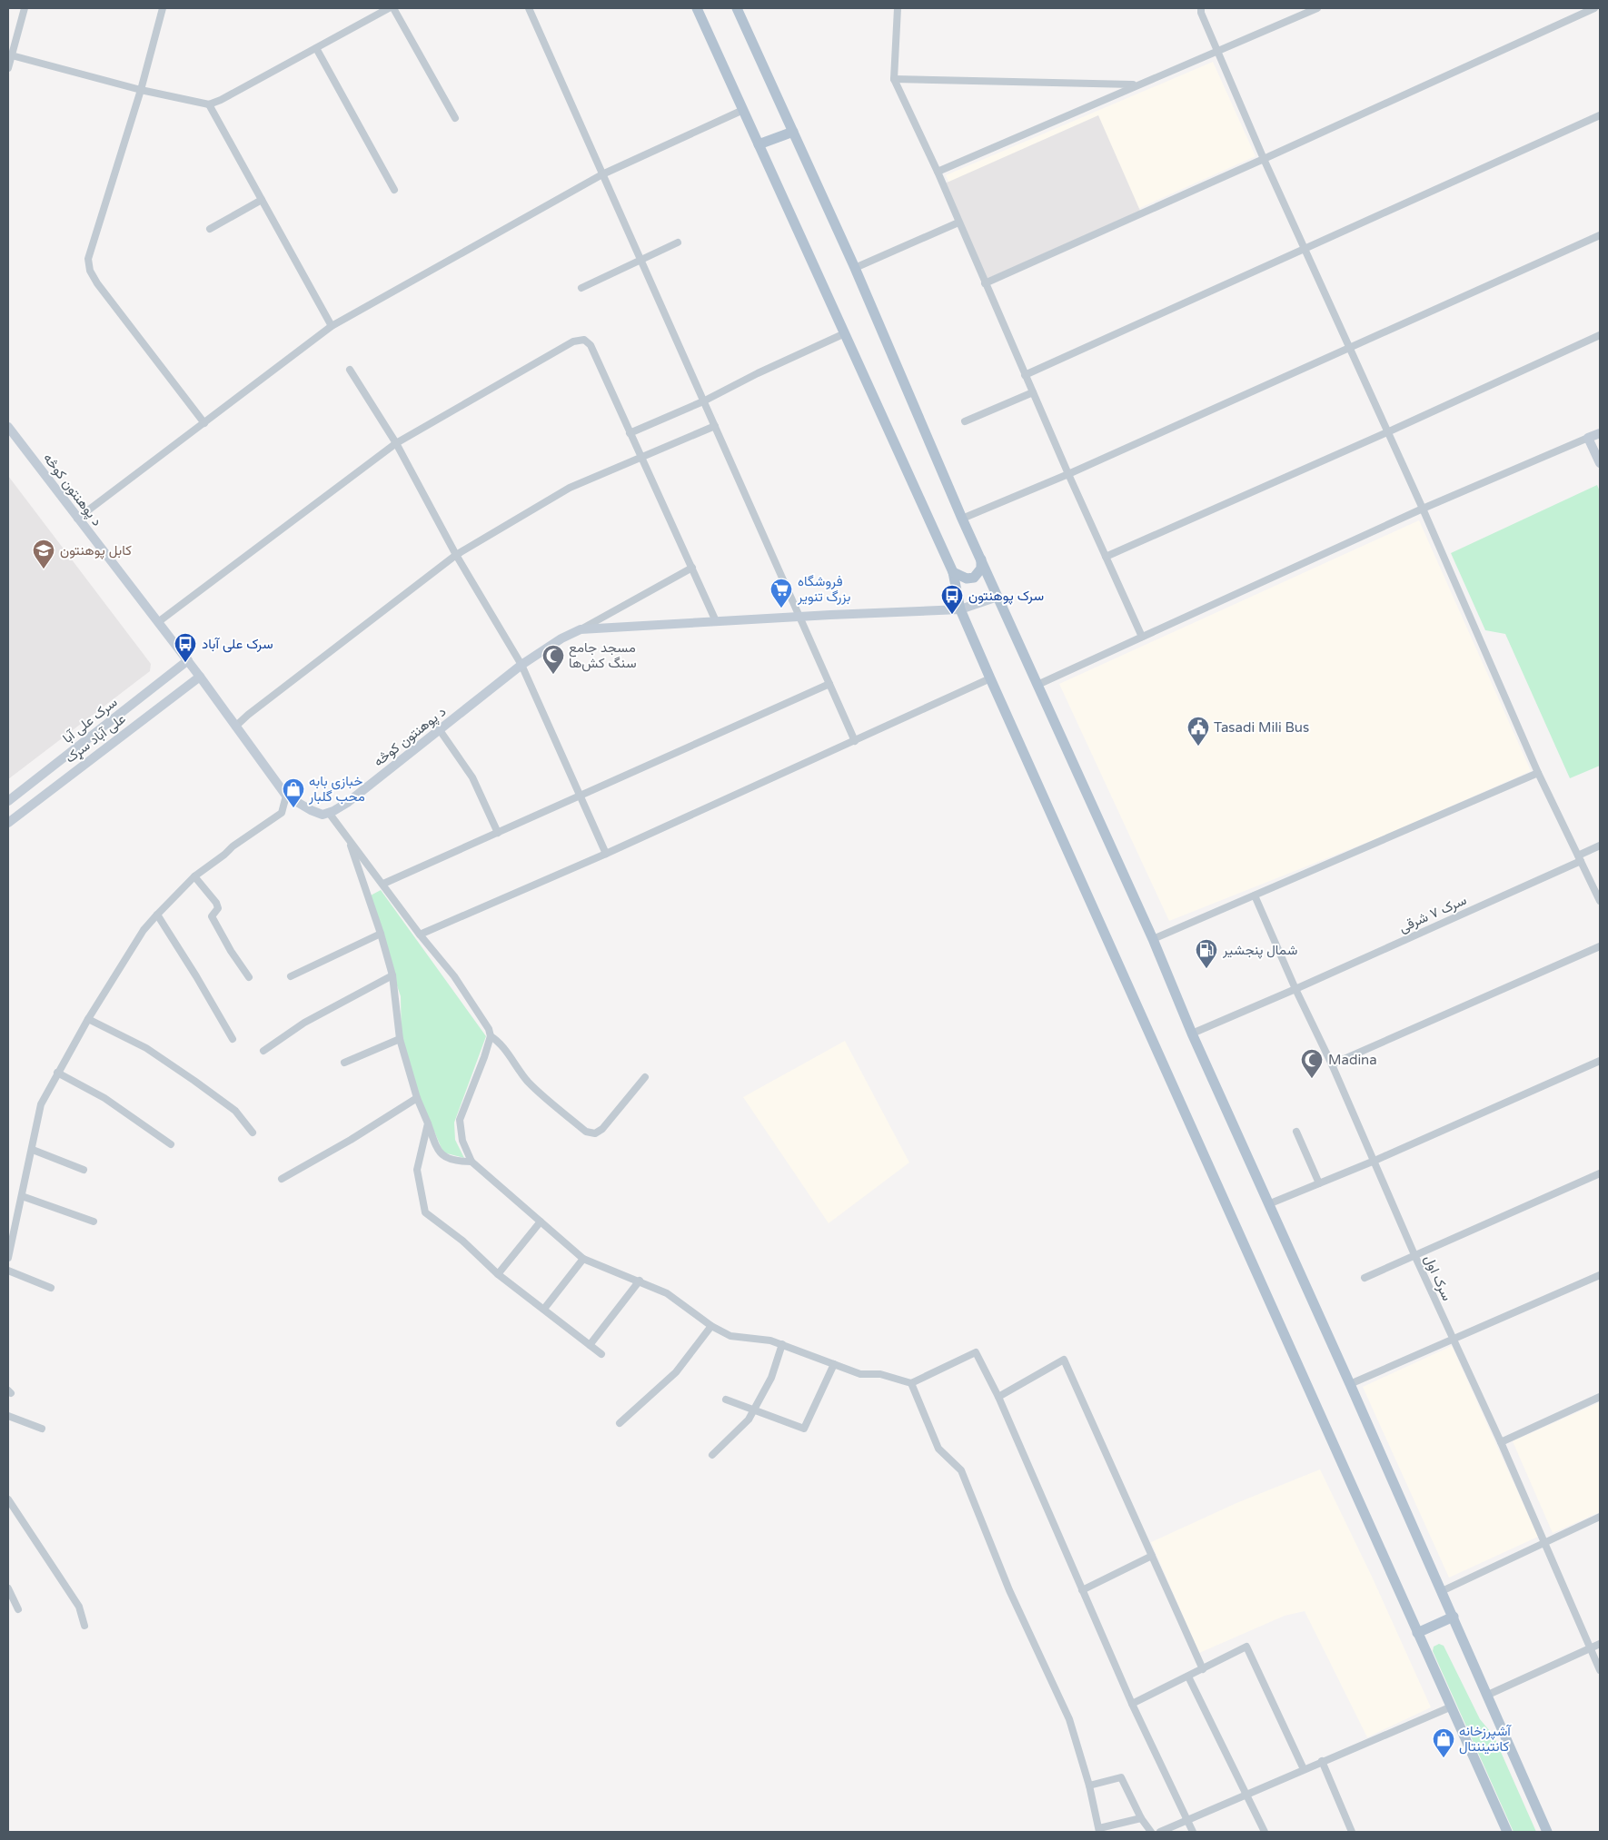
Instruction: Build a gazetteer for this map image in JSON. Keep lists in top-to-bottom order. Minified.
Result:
{"streets":{"street":["د پوهنتون کوڅه","سرک علی آبا","علی آباد سړک","سرک ۷ شرقی","سرک‌ اول"]},"crossings":[["د پوهنتون کوڅه","سرک علی آبا"],["د پوهنتون کوڅه","علی آباد سړک"],["سرک ۷ شرقی","سرک‌ اول"]],"places":{"school or university":["کابل پوهنتون"],"supermarket":["فروشگاه بزرگ تنویر"],"bus stop":["سرک پوهنتون","سرک علی آباد"],"mosque":["مسجد جامع سنگ کش‌ها","Madina"],"public building":["Tasadi Mili Bus"],"shop":["خبازی بابه محب گلبار","آشپرزخانه کانتیننتال"],"fuel station":["شمال پنجشیر"]}}
